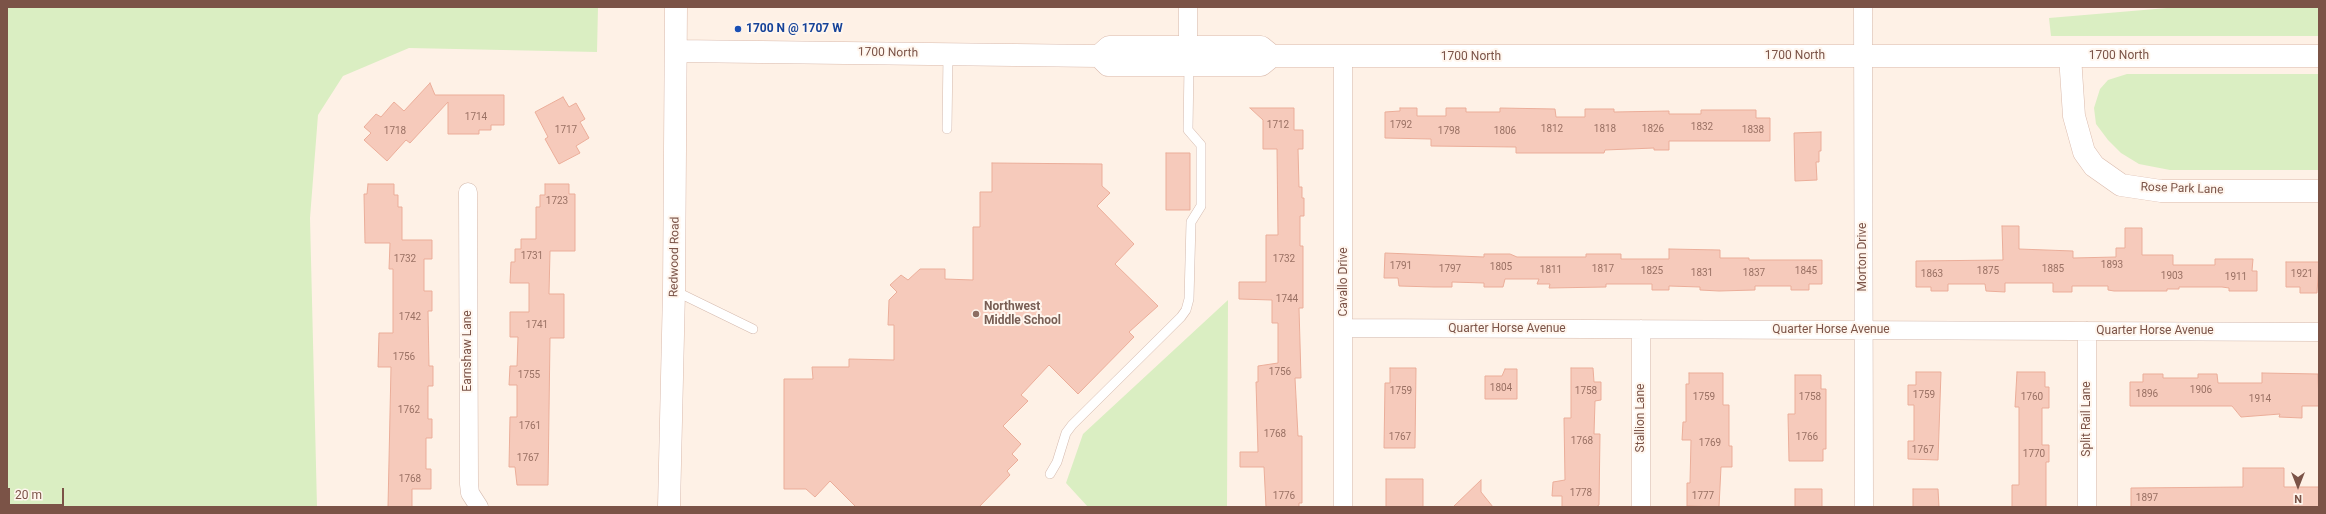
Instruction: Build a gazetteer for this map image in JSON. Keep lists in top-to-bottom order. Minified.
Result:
{"streets":{"street":["1700 North","Rose Park Lane","Redwood Road","Morton Drive","Cavallo Drive","Quarter Horse Avenue","Earnshaw Lane","Stallion Lane","Split Rail Lane"]},"crossings":[["1700 North","Rose Park Lane"],["1700 North","Redwood Road"],["1700 North","Morton Drive"],["1700 North","Cavallo Drive"],["Morton Drive","Quarter Horse Avenue"],["Cavallo Drive","Quarter Horse Avenue"],["Quarter Horse Avenue","Stallion Lane"],["Quarter Horse Avenue","Split Rail Lane"]],"places":["1700 N @ 1707 W","Northwest Middle School"],"house_numbers":["1714","1712","1792","1832","1812","1818","1826","1717","1838","1718","1798","1806","1723","1731","1732","1732","1893","1791","1805","1797","1817","1885","1811","1825","1845","1875","1831","1837","1863","1921","1903","1911","1744","1742","1741","1756","1756","1755","1804","1906","1759","1758","1896","1759","1759","1758","1760","1914","1762","1761","1768","1767","1766","1768","1769","1767","1770","1767","1768","1778","1776","1777","1897"],"scale_bar":"20 m","north":"bottom"}
